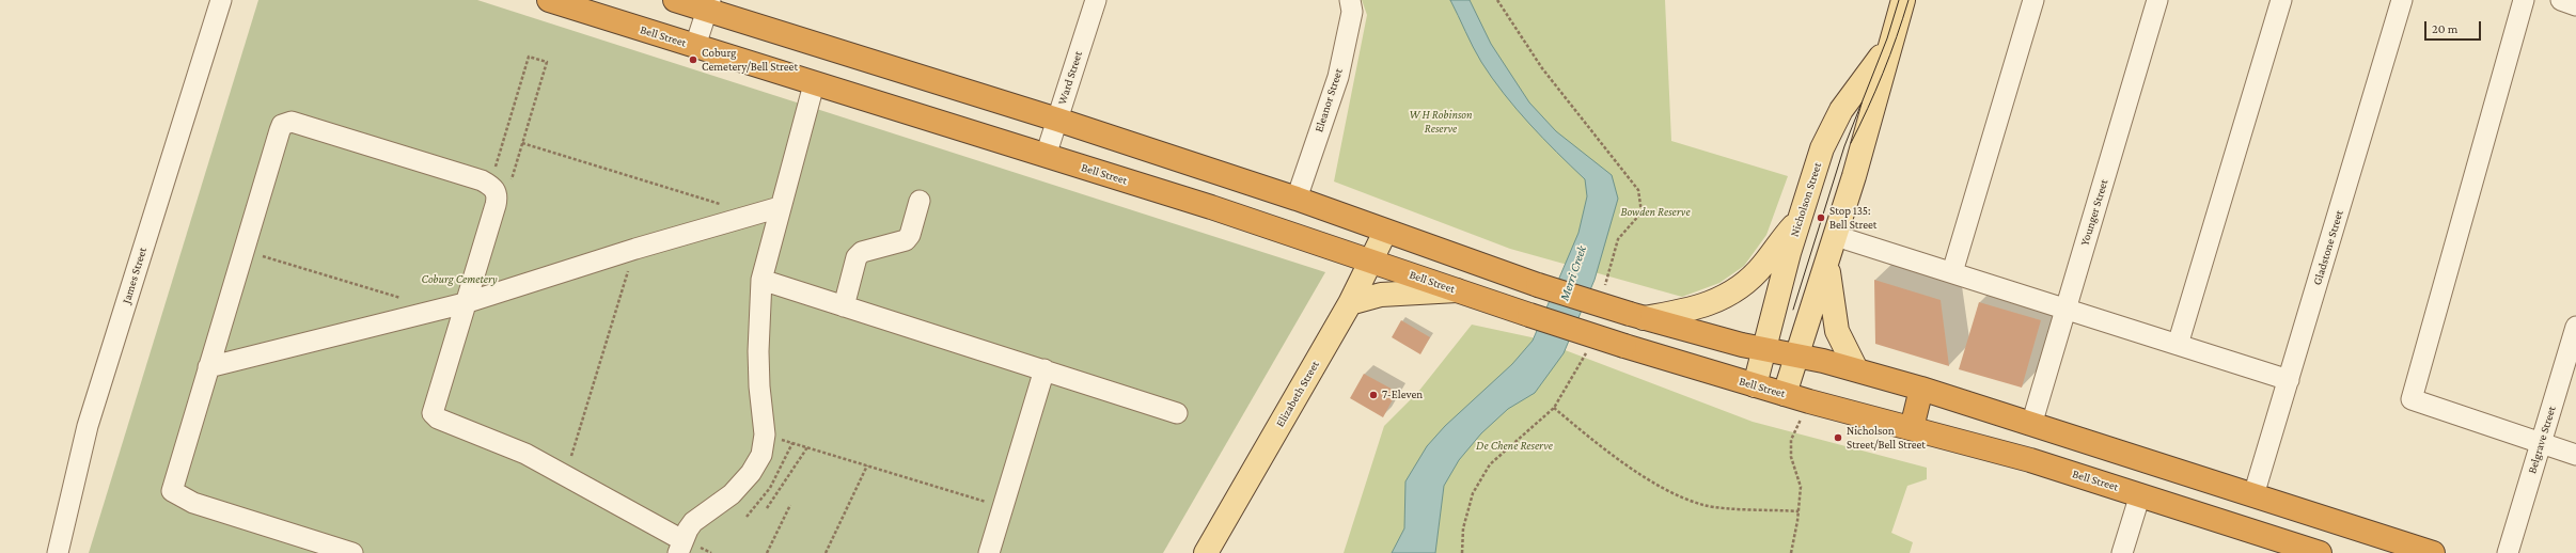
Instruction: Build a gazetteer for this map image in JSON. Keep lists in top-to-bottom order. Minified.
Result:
{"streets":{"highway":["Bell Street"],"main road":["Nicholson Street","Elizabeth Street"],"street":["Ward Street","Eleanor Street","Younger Street","Gladstone Street","James Street","Belgrave Street"]},"crossings":[["Bell Street","Ward Street"],["Bell Street","Nicholson Street"],["Bell Street","Elizabeth Street"]],"water":["Merri Creek"],"parks":["W H Robinson Reserve","Bowden Reserve","Coburg Cemetery","De Chene Reserve"],"places":["Coburg Cemetery/Bell Street","Stop 135: Bell Street","7-Eleven","Nicholson Street/Bell Street"],"scale_bar":"20 m"}
